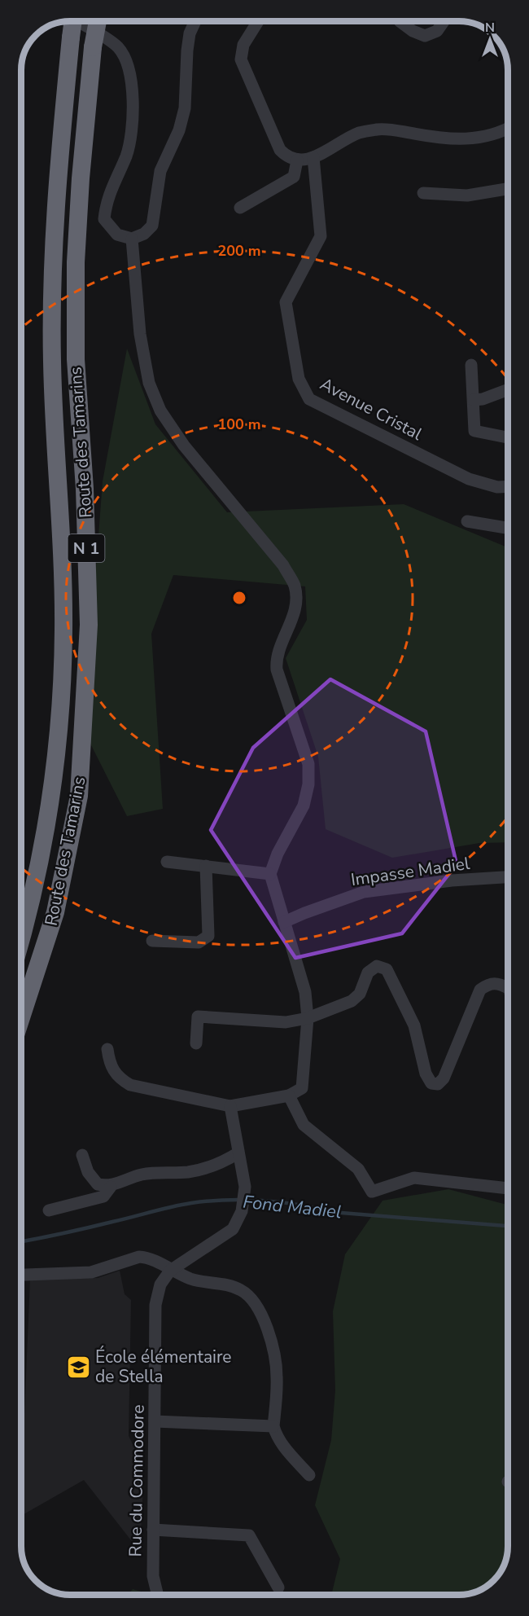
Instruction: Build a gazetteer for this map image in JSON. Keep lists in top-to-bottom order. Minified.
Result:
{"streets":{"highway":["Route des Tamarins","N 1"],"street":["Avenue Cristal","Impasse Madiel","Rue du Commodore"]},"water":["Fond Madiel"],"places":{"school or university":["École élémentaire de Stella"]},"north":"top","rings":["200 m","100 m"]}
